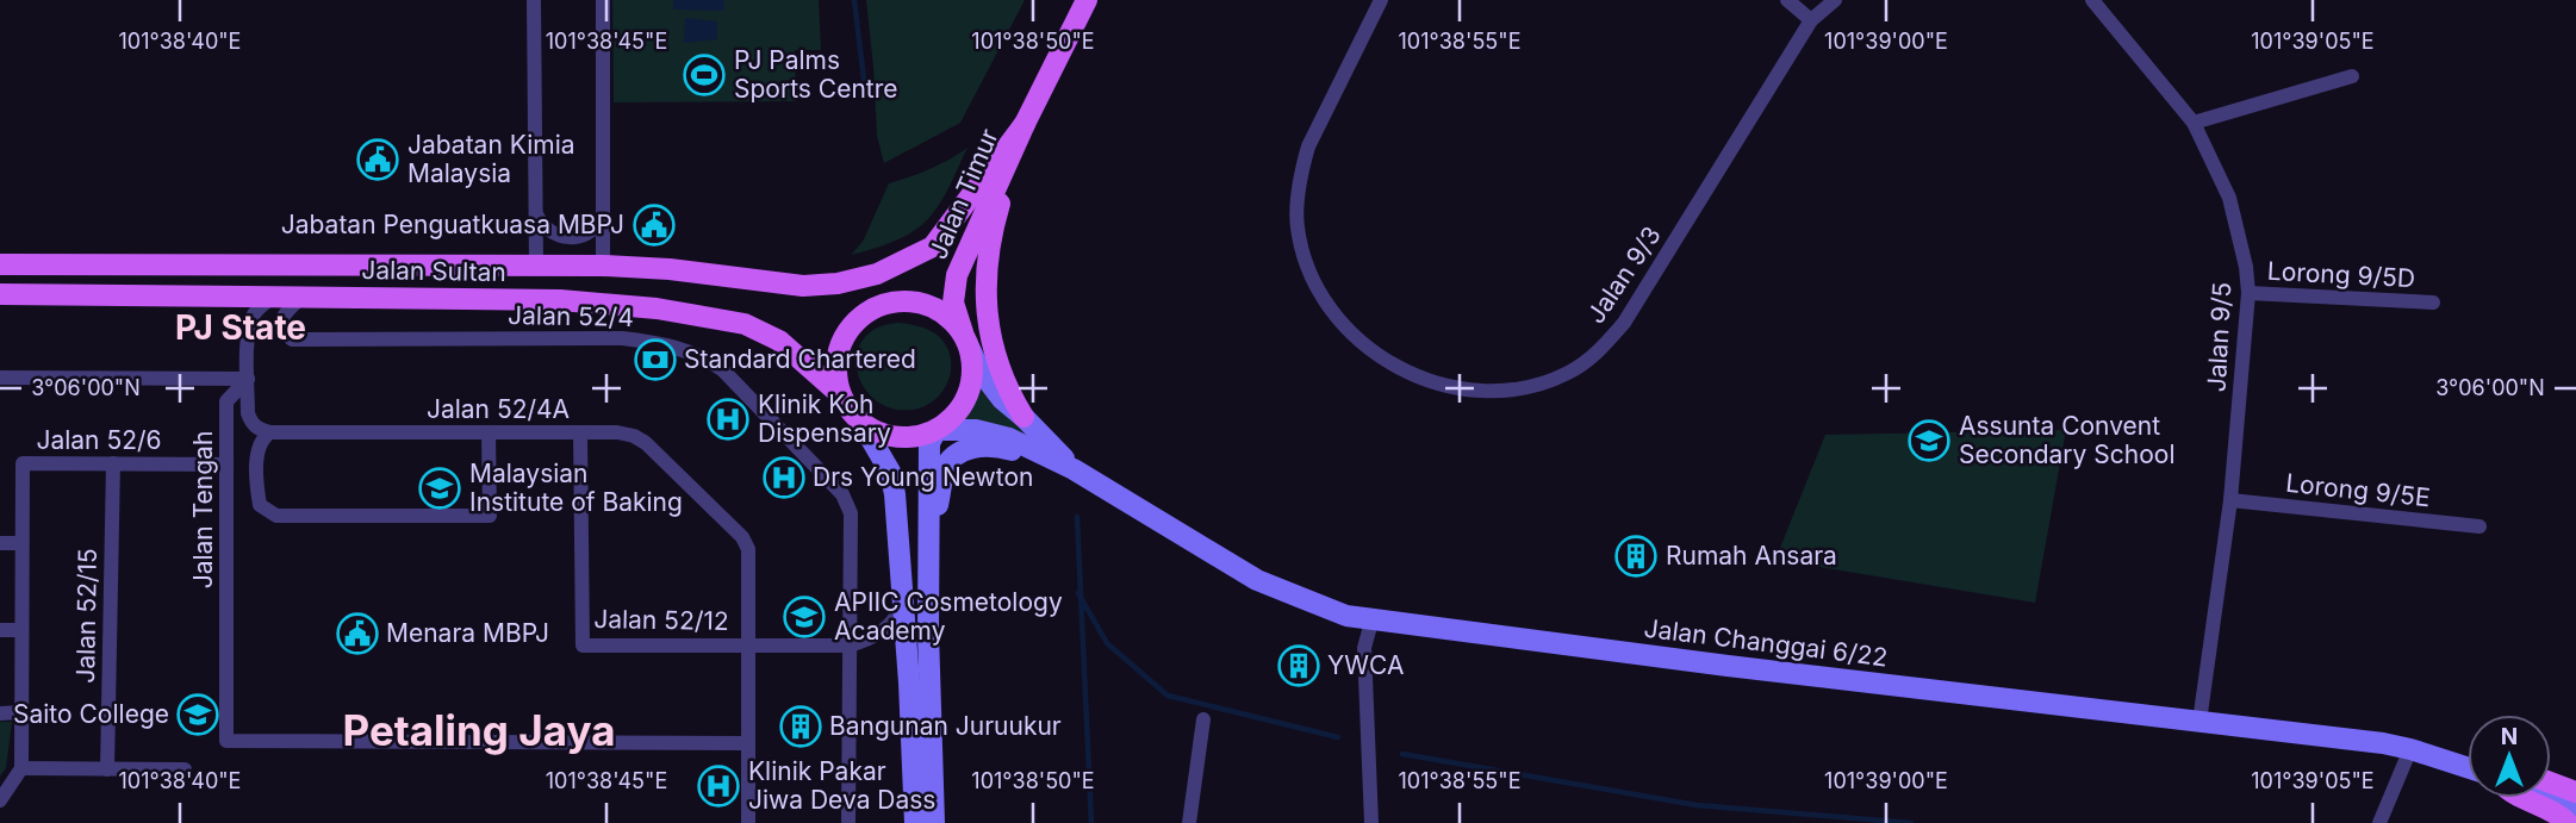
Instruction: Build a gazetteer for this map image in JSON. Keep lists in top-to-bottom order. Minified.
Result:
{"streets":{"main road":["Jalan Timur","Jalan Sultan"],"street":["Jalan 9/3","Lorong 9/5D","Jalan 52/4","Jalan 9/5","Jalan 52/4A","Jalan 52/6","Lorong 9/5E","Jalan Tengah","Jalan 52/15","Jalan 52/12","Jalan Changgai 6/22"]},"crossings":[["Jalan Timur","Jalan Sultan"],["Jalan Timur","Jalan Changgai 6/22"],["Jalan Sultan","Jalan 52/4"],["Jalan Sultan","Jalan Tengah"],["Jalan Sultan","Jalan Changgai 6/22"],["Lorong 9/5D","Jalan 9/5"],["Jalan 9/5","Lorong 9/5E"],["Jalan 9/5","Jalan Changgai 6/22"],["Jalan 52/4A","Jalan Tengah"],["Jalan 52/4A","Jalan 52/12"],["Jalan 52/6","Jalan Tengah"],["Jalan 52/6","Jalan 52/15"]],"districts":["PJ State","Petaling Jaya"],"places":{"sports":["PJ Palms Sports Centre"],"public building":["Jabatan Kimia Malaysia","Jabatan Penguatkuasa MBPJ","Menara MBPJ"],"bank":["Standard Chartered"],"hospital":["Klinik Koh Dispensary","Drs Young Newton","Klinik Pakar Jiwa Deva Dass"],"school or university":["Assunta Convent Secondary School","Malaysian Institute of Baking","APIIC Cosmetology Academy","Saito College"],"building":["Rumah Ansara","YWCA","Bangunan Juruukur"]},"north":"top","coordinates":["101°38'40\"E","101°38'45\"E","101°38'50\"E","101°38'55\"E","101°39'00\"E","101°39'05\"E","3°06'00\"N"]}
